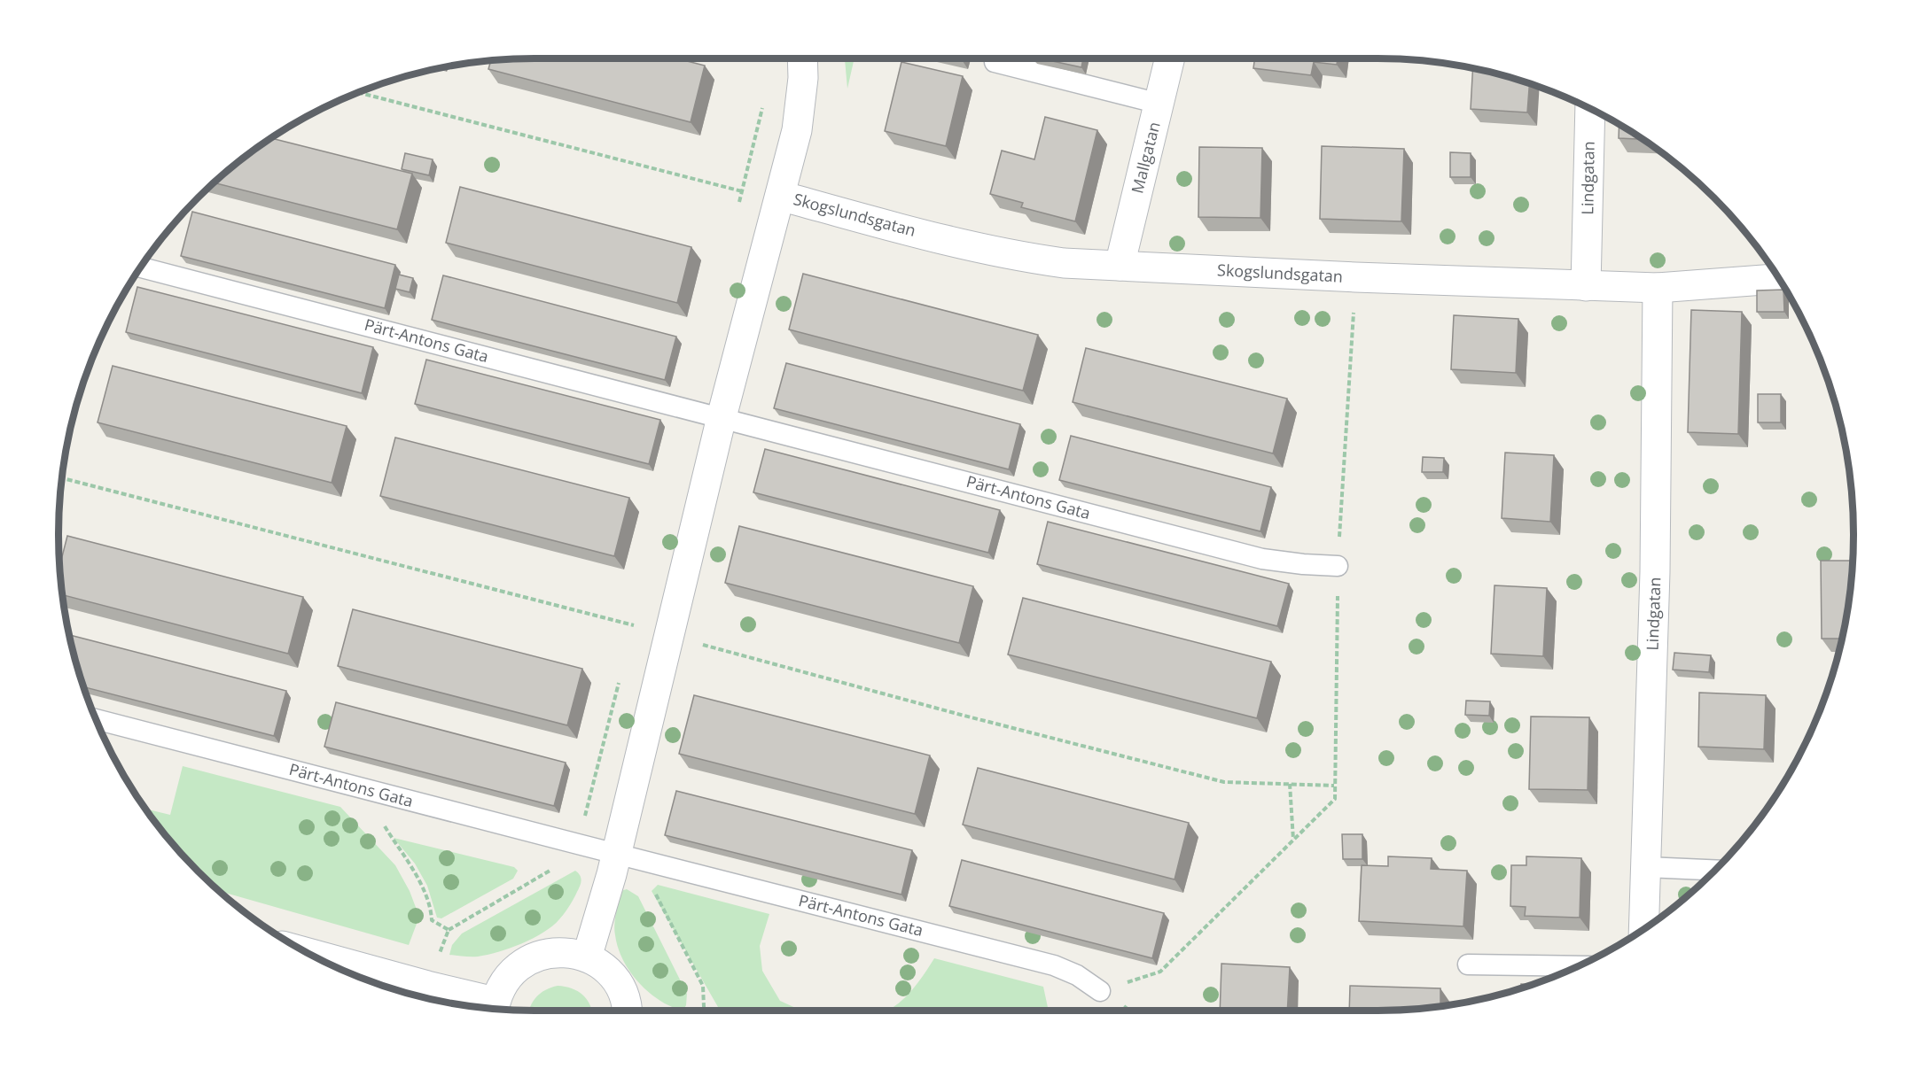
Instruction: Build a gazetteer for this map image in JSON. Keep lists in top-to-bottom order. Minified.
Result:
{"streets":{"street":["Mallgatan","Lindgatan","Skogslundsgatan"],"lane":["Pärt-Antons Gata"]},"crossings":[["Mallgatan","Skogslundsgatan"],["Lindgatan","Skogslundsgatan"]]}
